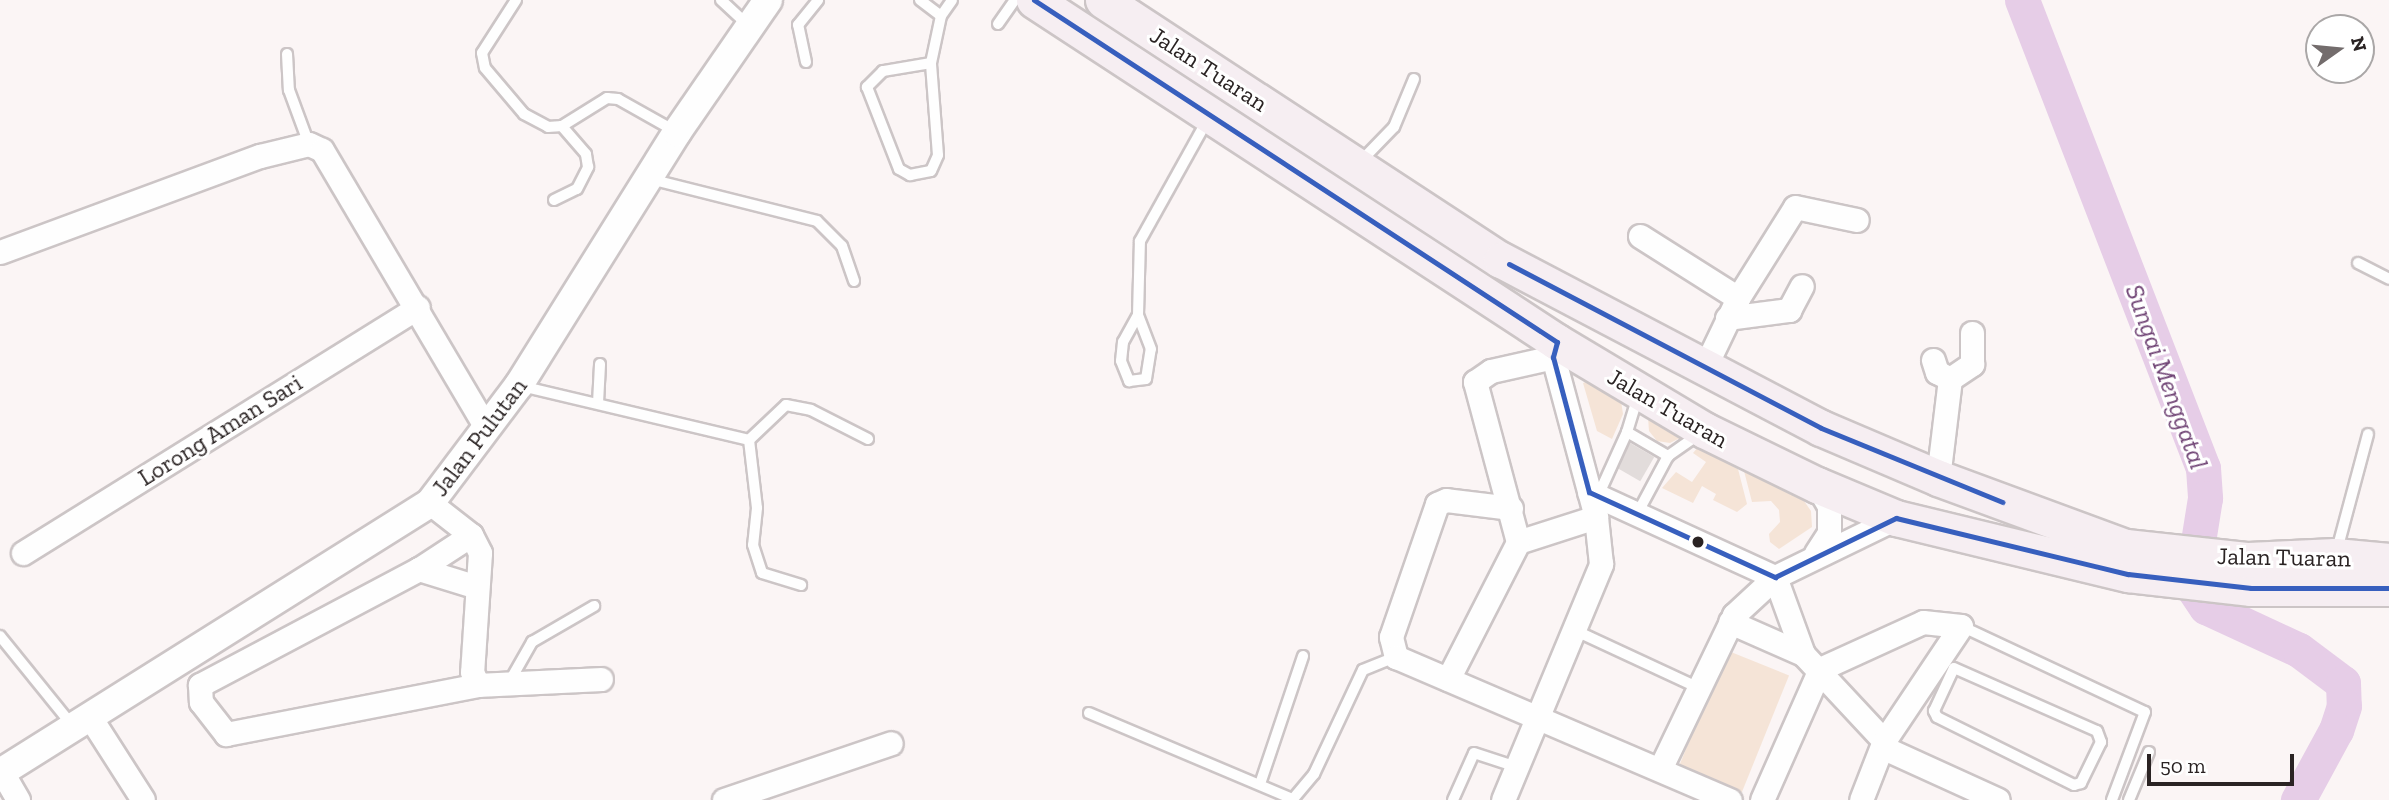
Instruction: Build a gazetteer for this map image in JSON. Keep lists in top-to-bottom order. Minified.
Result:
{"streets":{"main road":["Jalan Tuaran"],"street":["Lorong Aman Sari","Jalan Pulutan"]},"water":["Sungai Menggatal"],"scale_bar":"50 m","north":"right"}
